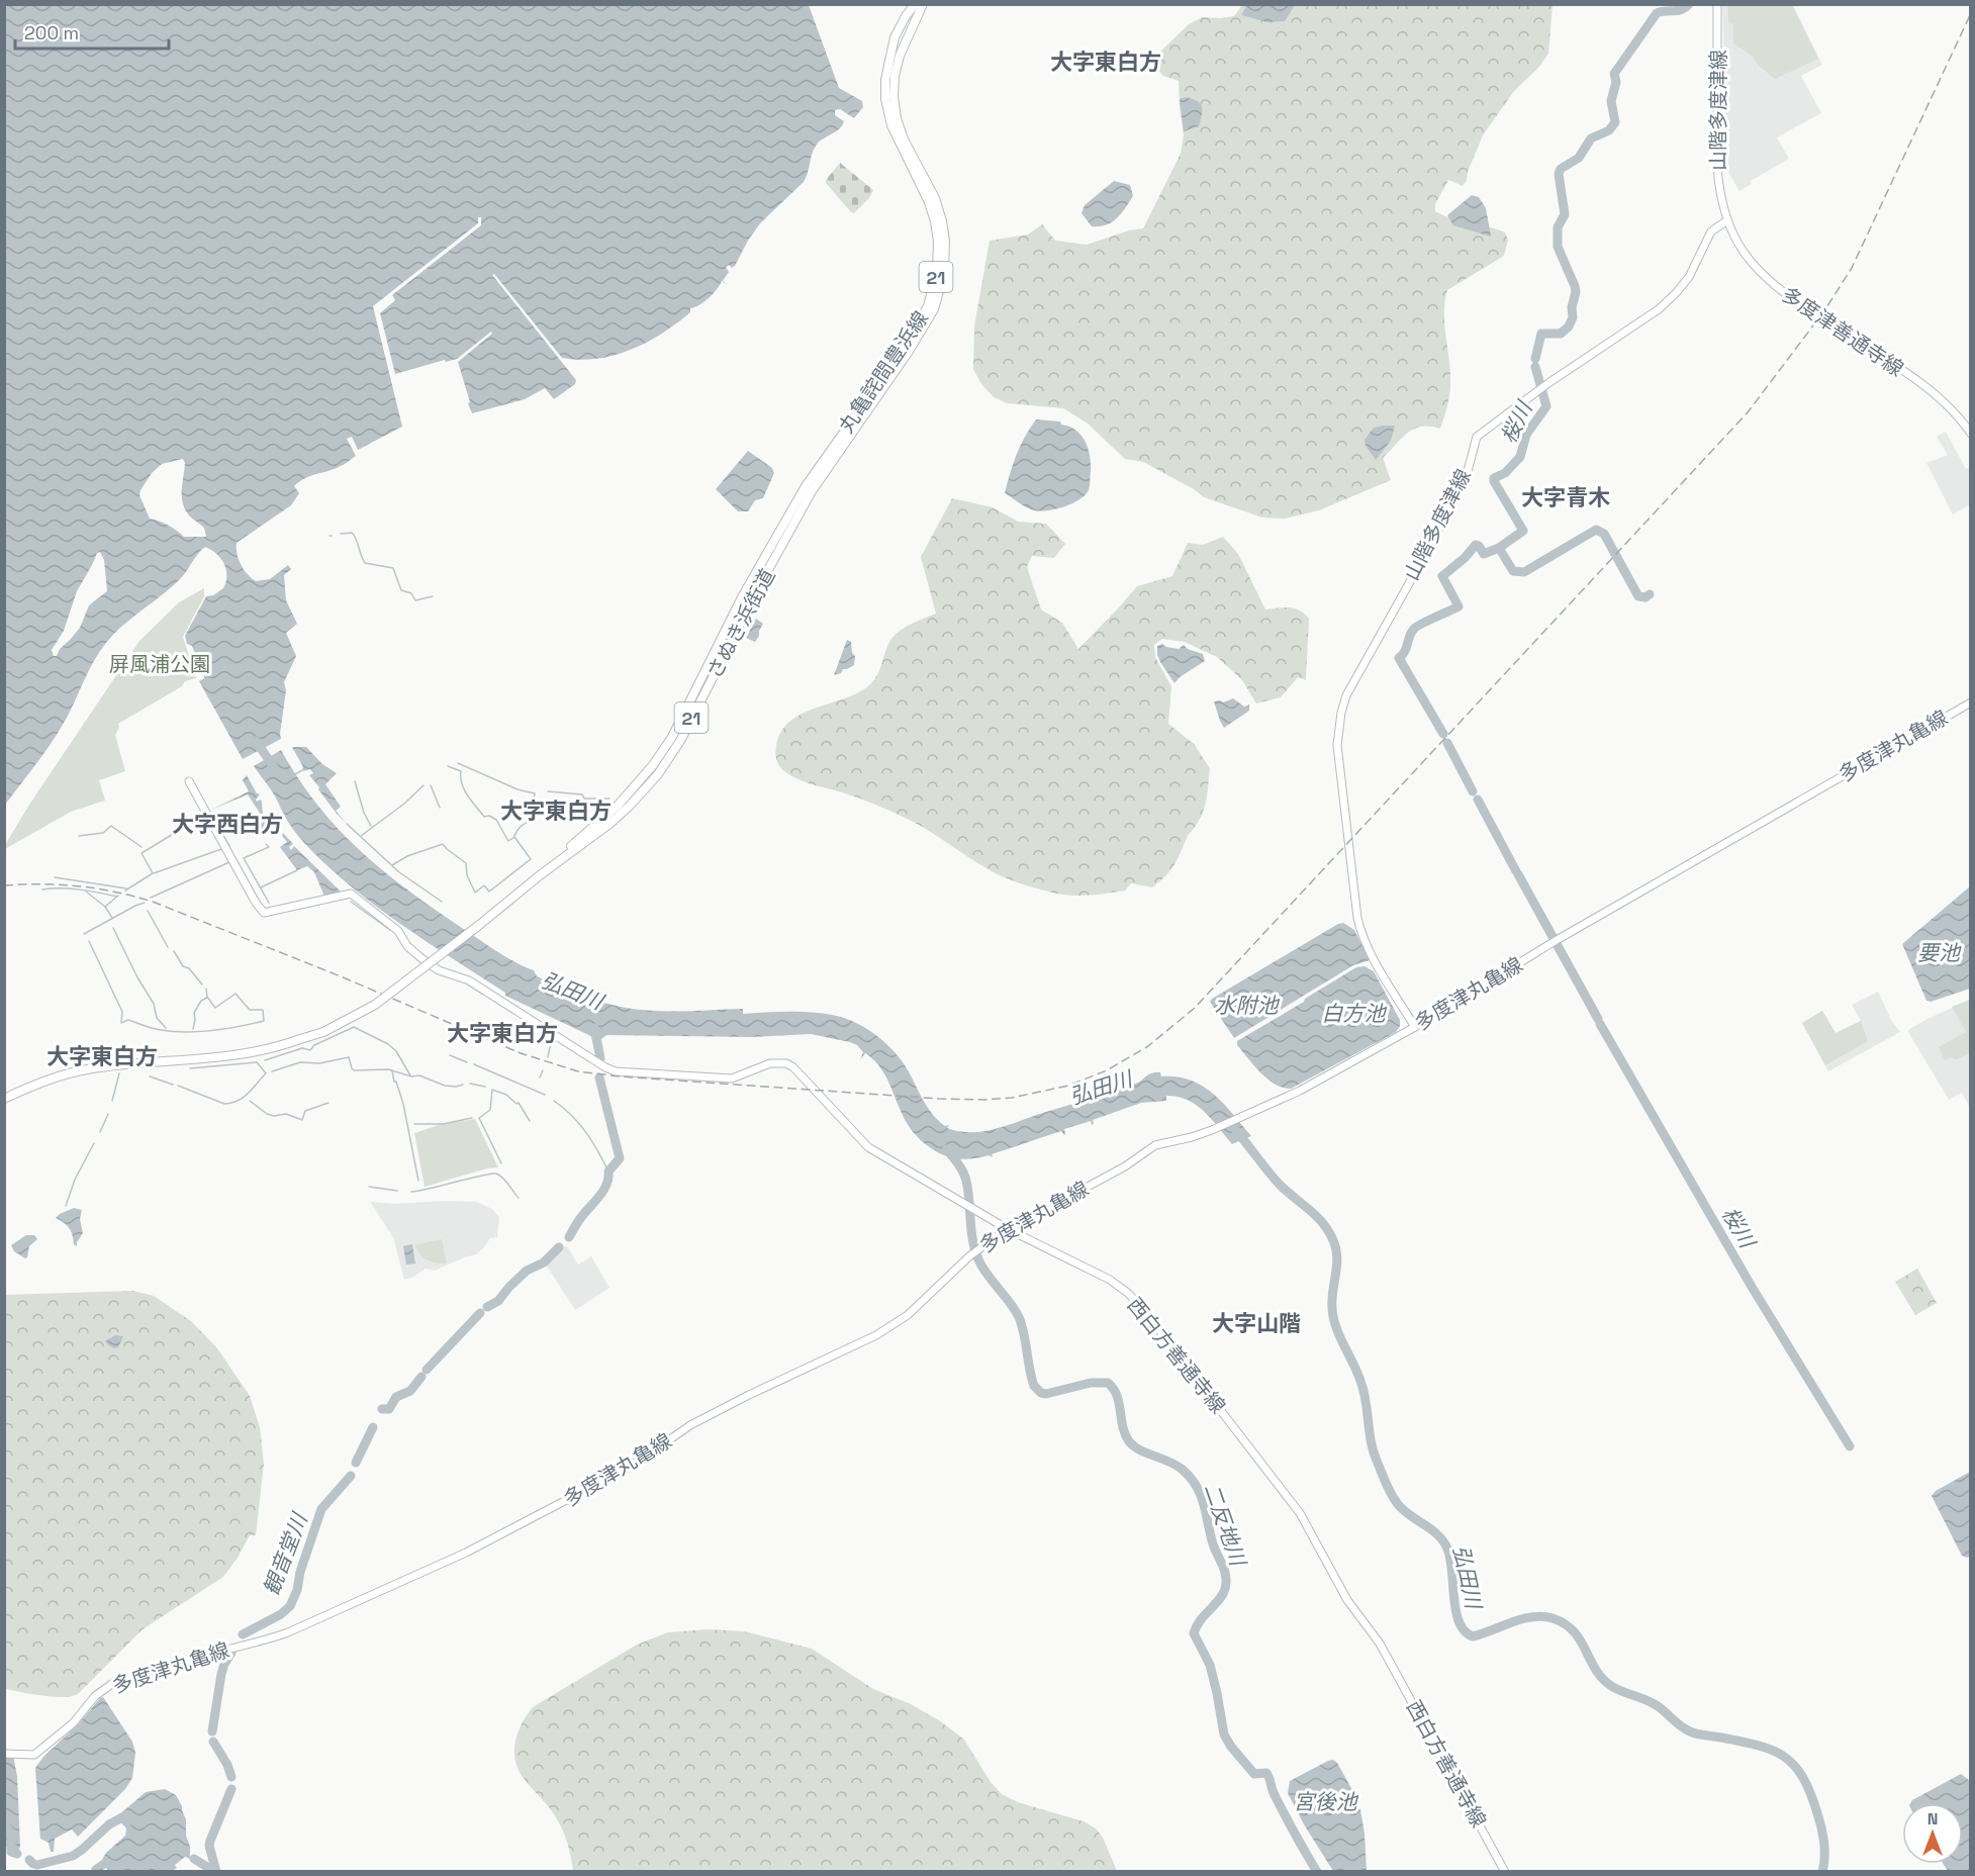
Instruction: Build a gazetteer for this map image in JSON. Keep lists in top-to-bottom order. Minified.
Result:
{"streets":{"main road":["山階多度津線","21","多度津善通寺線","丸亀詫間豊浜線","さぬき浜街道","多度津丸亀線","西白方善通寺線"]},"crossings":[["山階多度津線","多度津善通寺線"],["山階多度津線","多度津丸亀線"],["丸亀詫間豊浜線","さぬき浜街道"],["多度津丸亀線","西白方善通寺線"]],"districts":["大字東白方","大字青木","大字東白方","大字西白方","大字東白方","大字東白方","大字山階"],"water":["桜川","要池","弘田川","水附池","白方池","二反地川","観音堂川","宮後池"],"parks":["屏風浦公園"],"scale_bar":"200 m","north":"top"}
